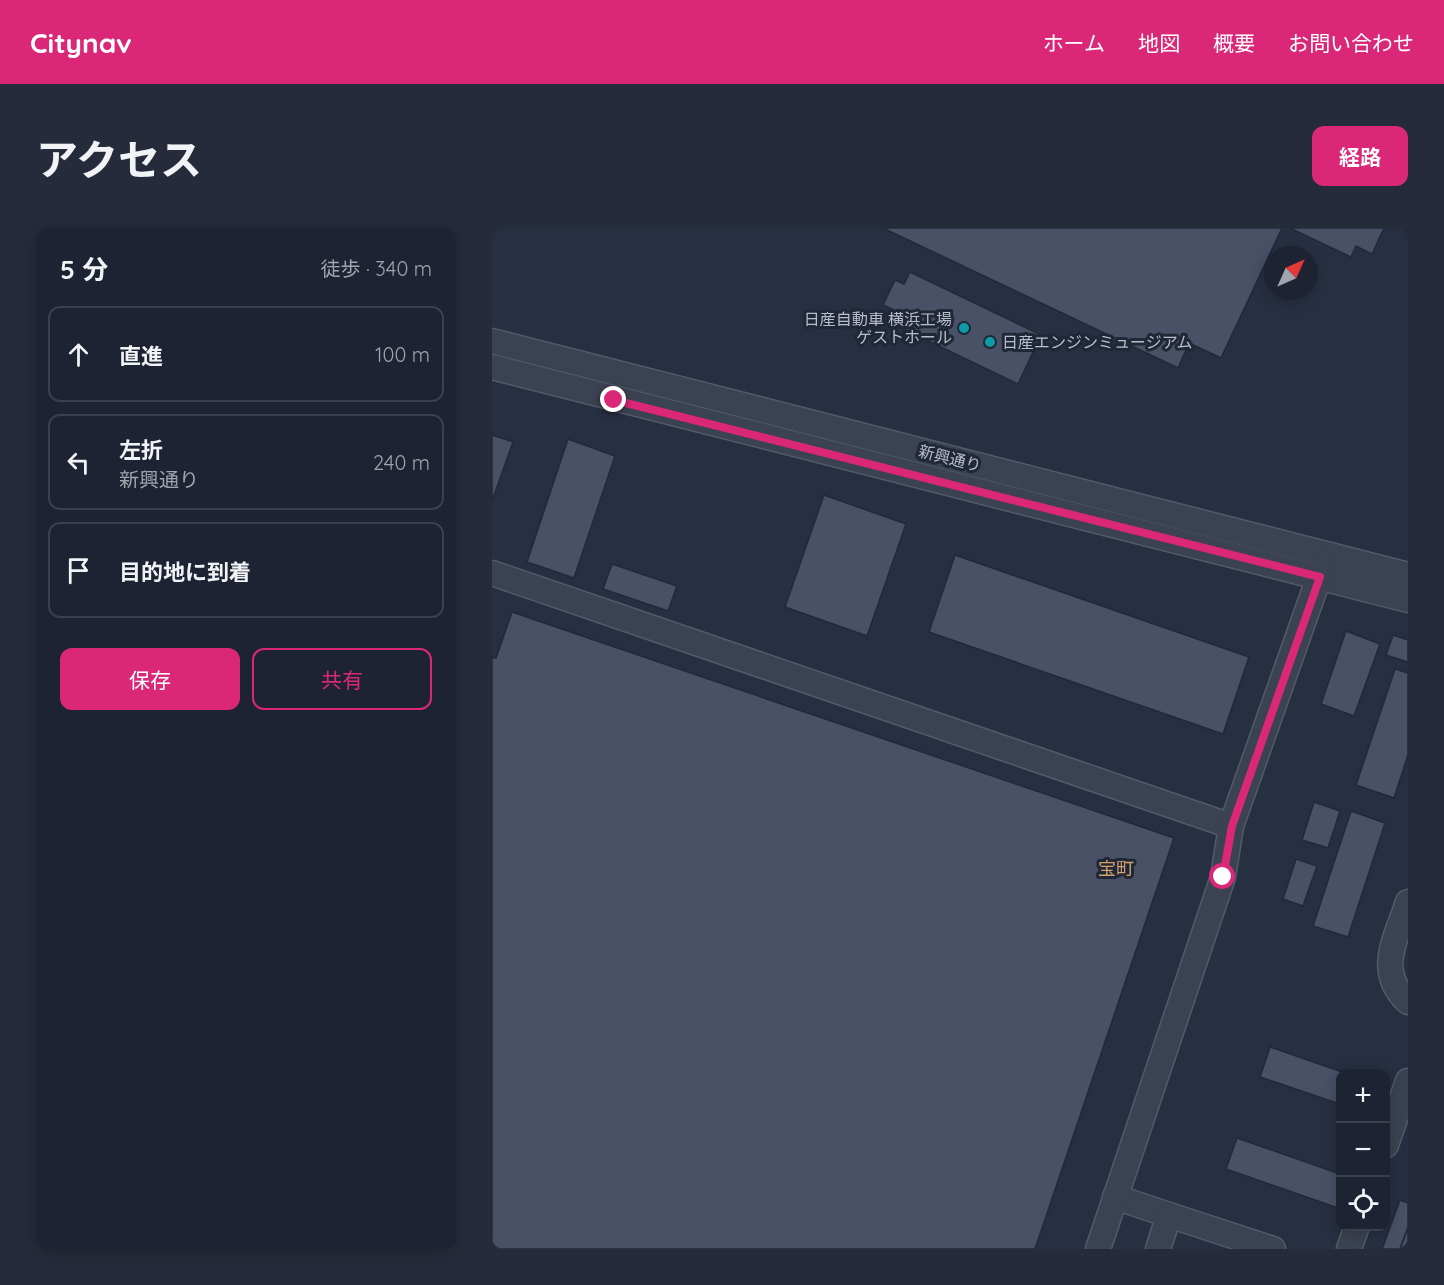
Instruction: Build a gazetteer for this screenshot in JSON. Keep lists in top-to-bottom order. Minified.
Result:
{"streets":{"street":["新興通り"]},"districts":["宝町"],"places":["日産自動車 横浜工場 ゲストホール","日産エンジンミュージアム"],"north":"top right","page":{"header":"Citynav","nav":["ホーム","地図","概要","お問い合わせ"],"title":"アクセス","buttons":["経路",["保存","共有"]],"heading":["5 分","徒歩 · 340 m"],"list":[["直進","100 m"],["左折","新興通り","240 m"],"目的地に到着"],"map_buttons":["+","−"]}}
